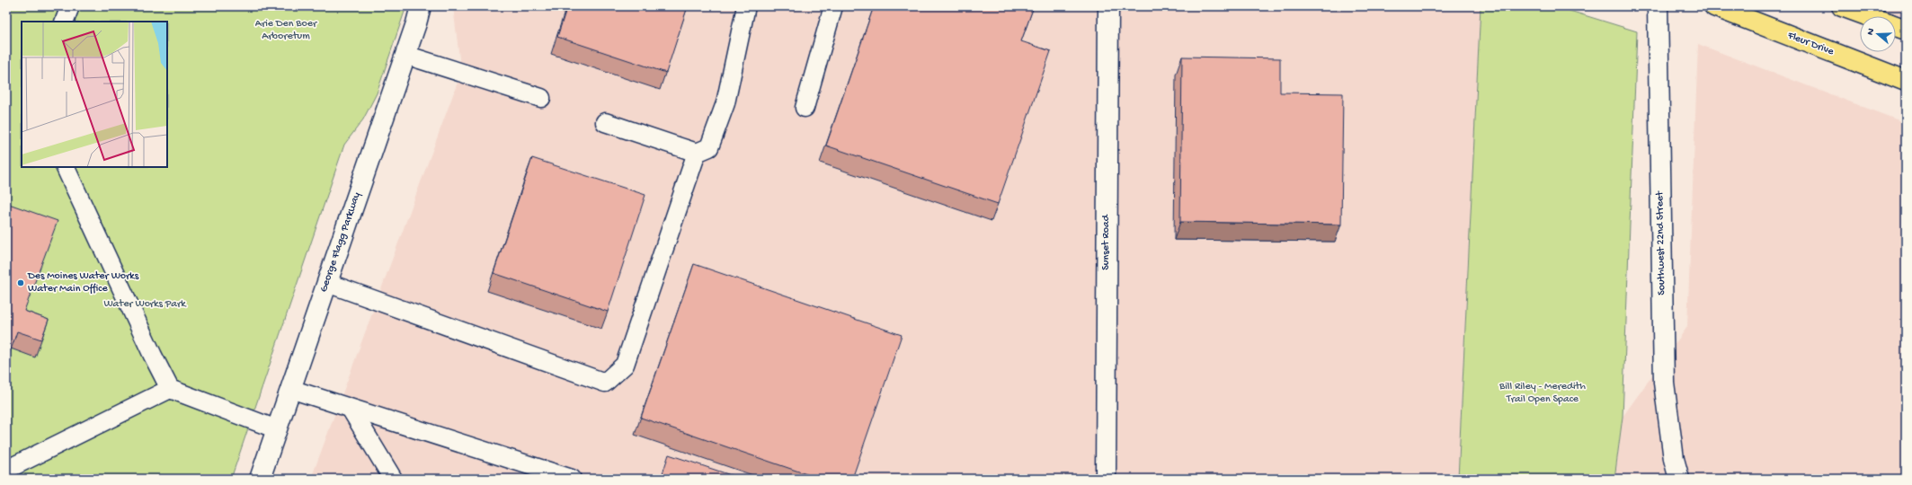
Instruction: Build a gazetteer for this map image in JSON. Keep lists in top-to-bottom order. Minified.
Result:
{"streets":{"main road":["Fleur Drive"],"street":["George Flagg Parkway","Sunset Road","Southwest 22nd Street"]},"parks":["Arie Den Boer Arboretum","Water Works Park","Bill Riley - Meredith Trail Open Space"],"places":["Des Moines Water Works Water Main Office"],"north":"left"}
